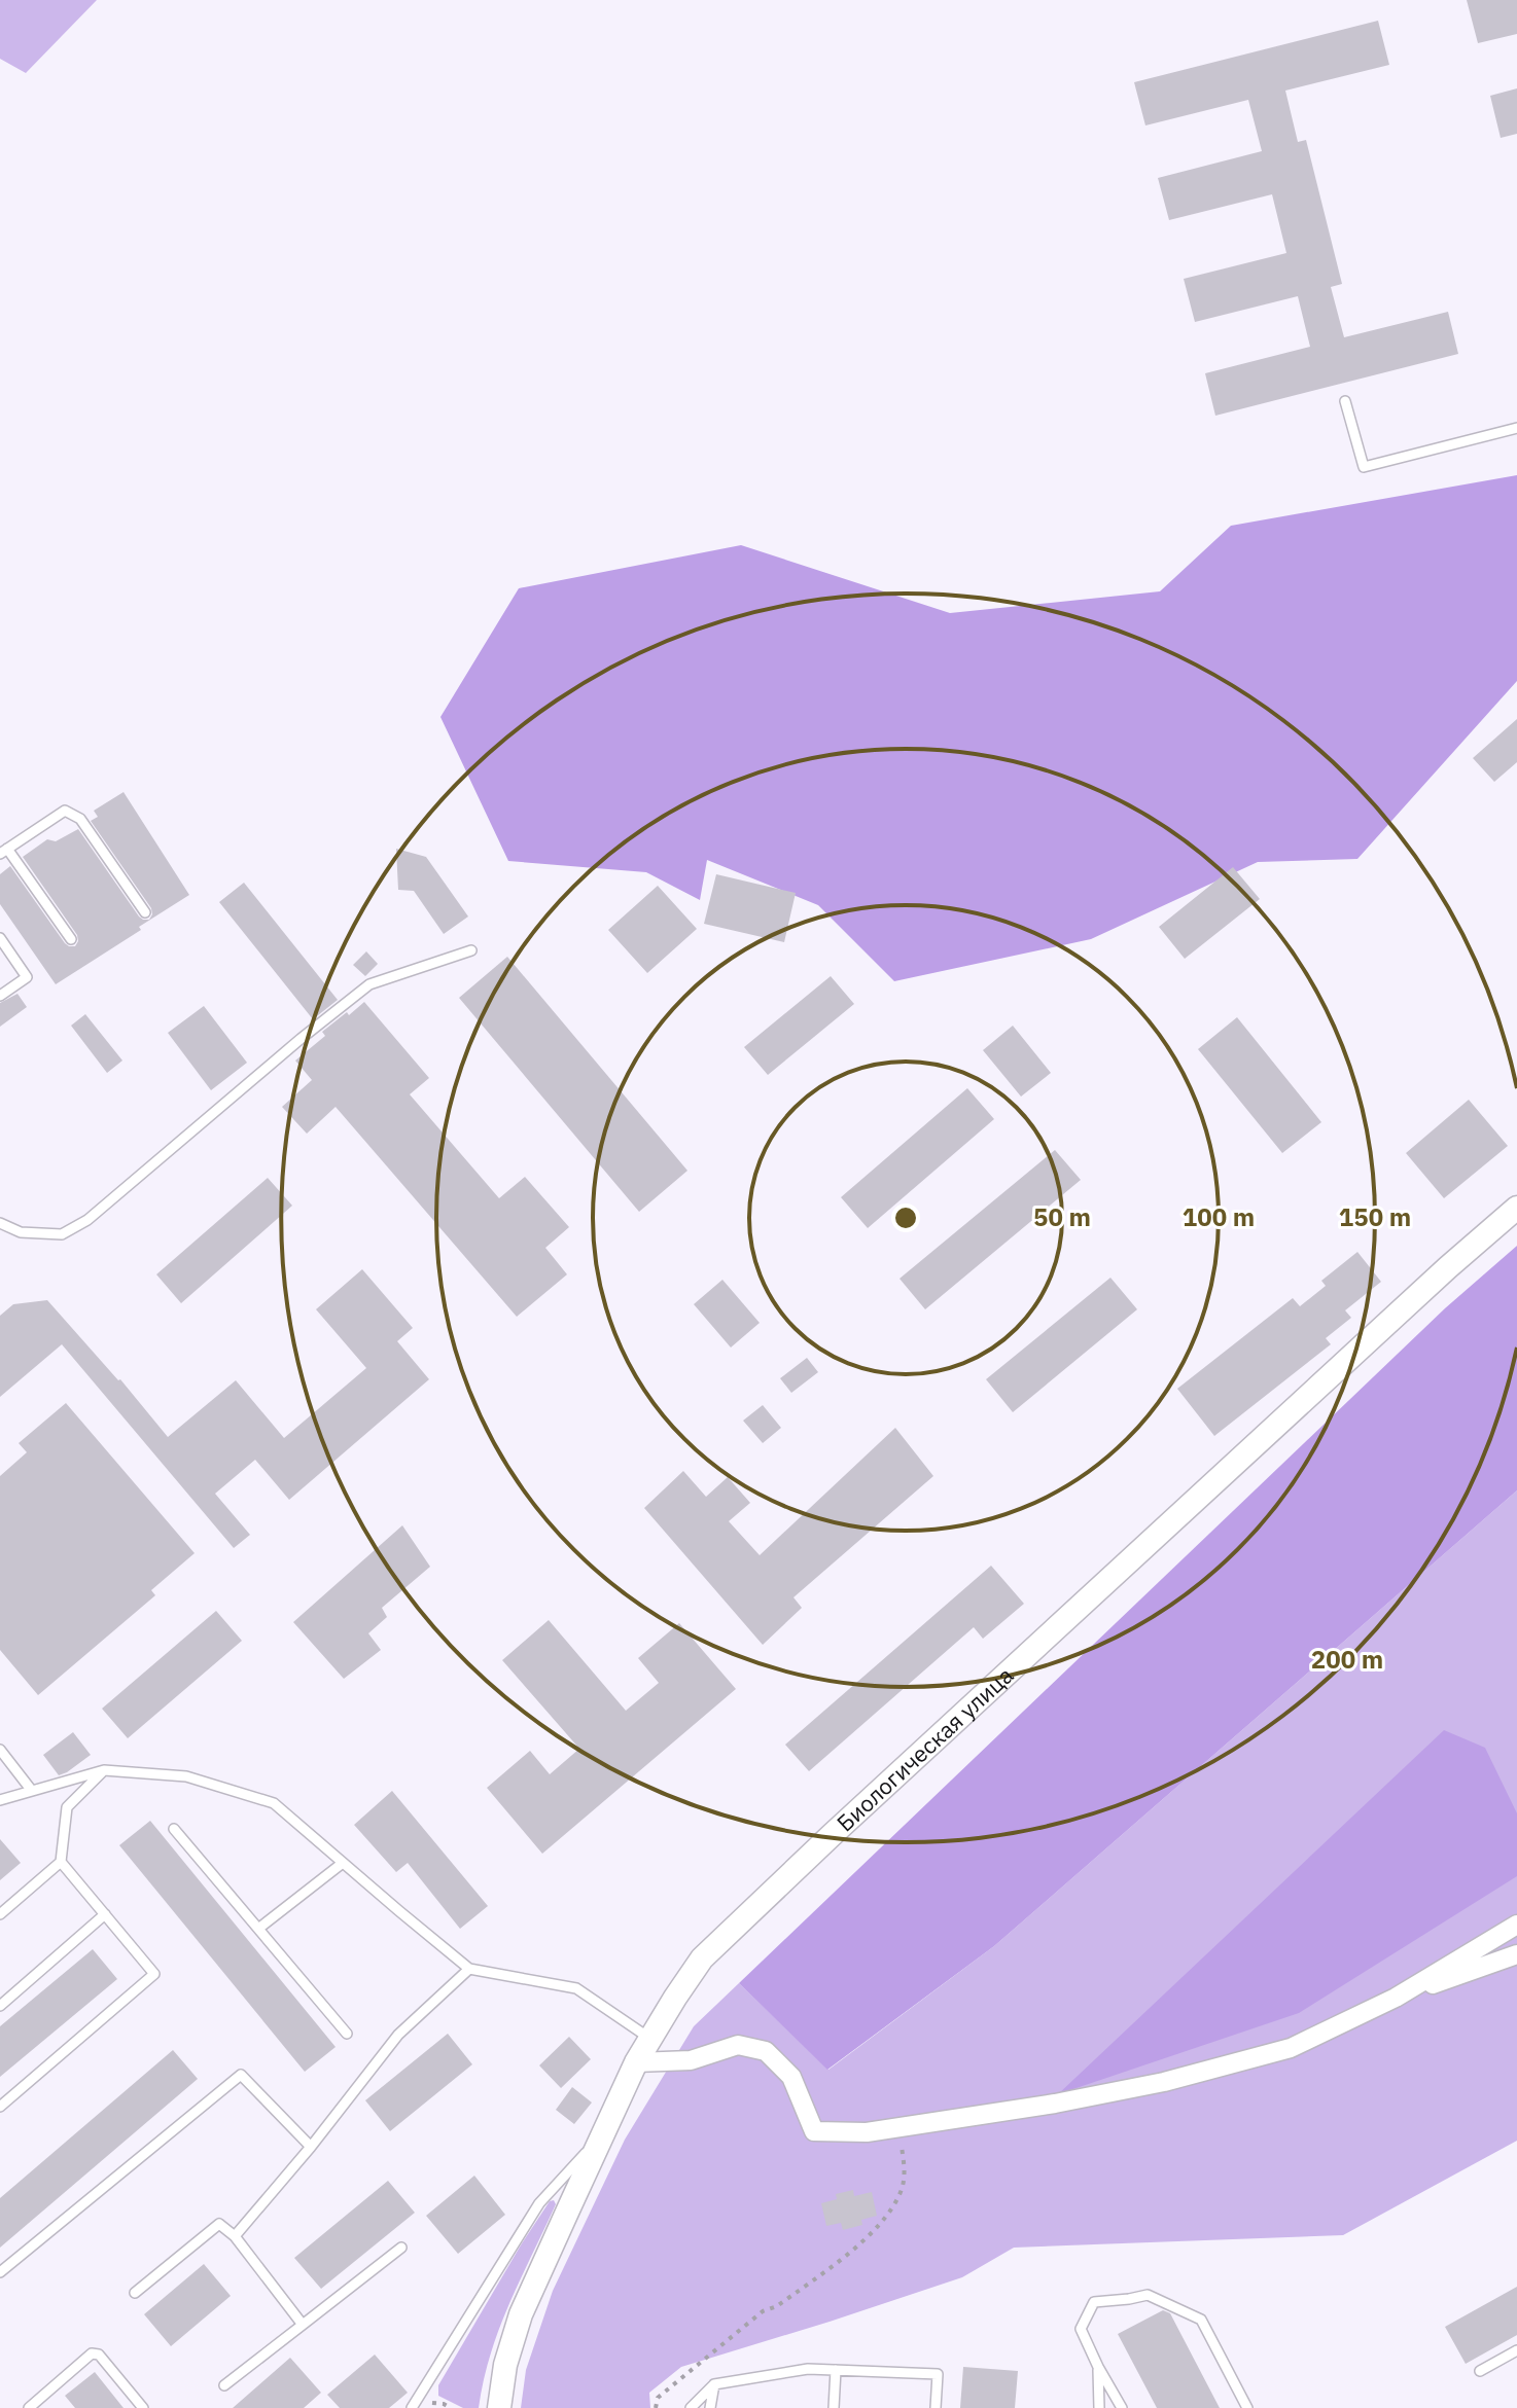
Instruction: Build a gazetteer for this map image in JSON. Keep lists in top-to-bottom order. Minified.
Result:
{"streets":{"street":["Биологическая улица"]},"rings":["50 m","100 m","150 m","200 m"]}
